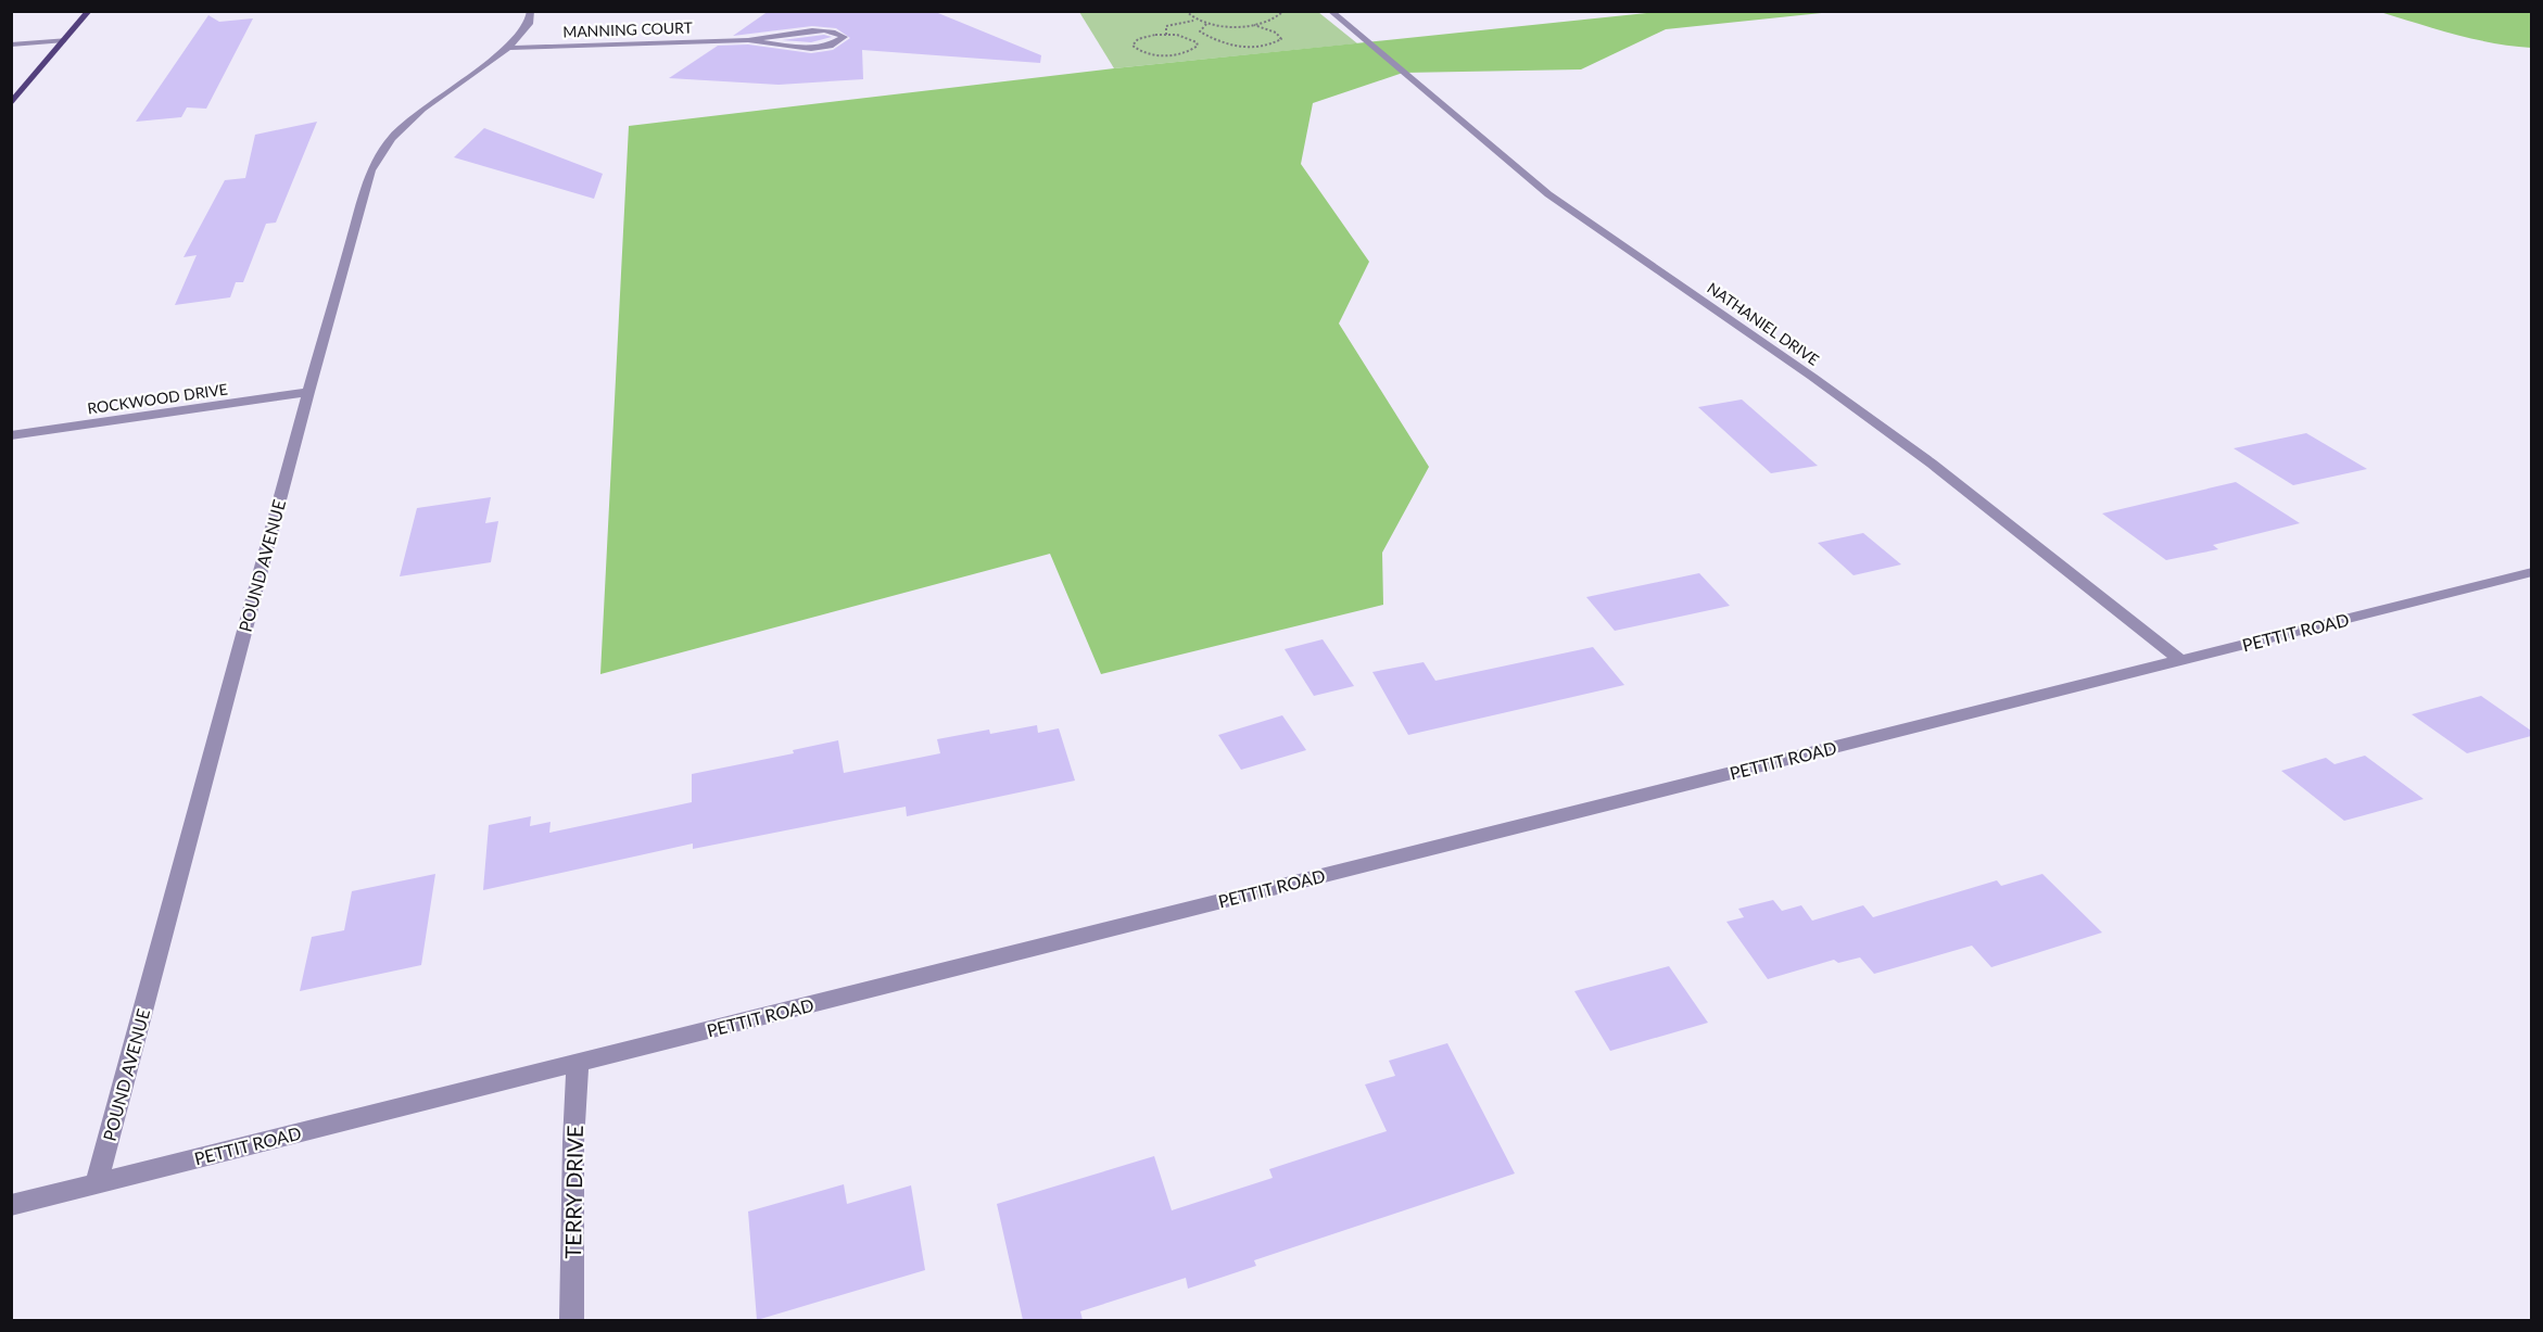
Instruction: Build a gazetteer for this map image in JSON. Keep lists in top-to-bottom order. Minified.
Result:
{"streets":{"street":["MANNING COURT","NATHANIEL DRIVE","ROCKWOOD DRIVE","POUND AVENUE","PETTIT ROAD","TERRY DRIVE"]},"crossings":[["MANNING COURT","POUND AVENUE"],["NATHANIEL DRIVE","PETTIT ROAD"],["ROCKWOOD DRIVE","POUND AVENUE"],["POUND AVENUE","PETTIT ROAD"],["PETTIT ROAD","TERRY DRIVE"]]}
